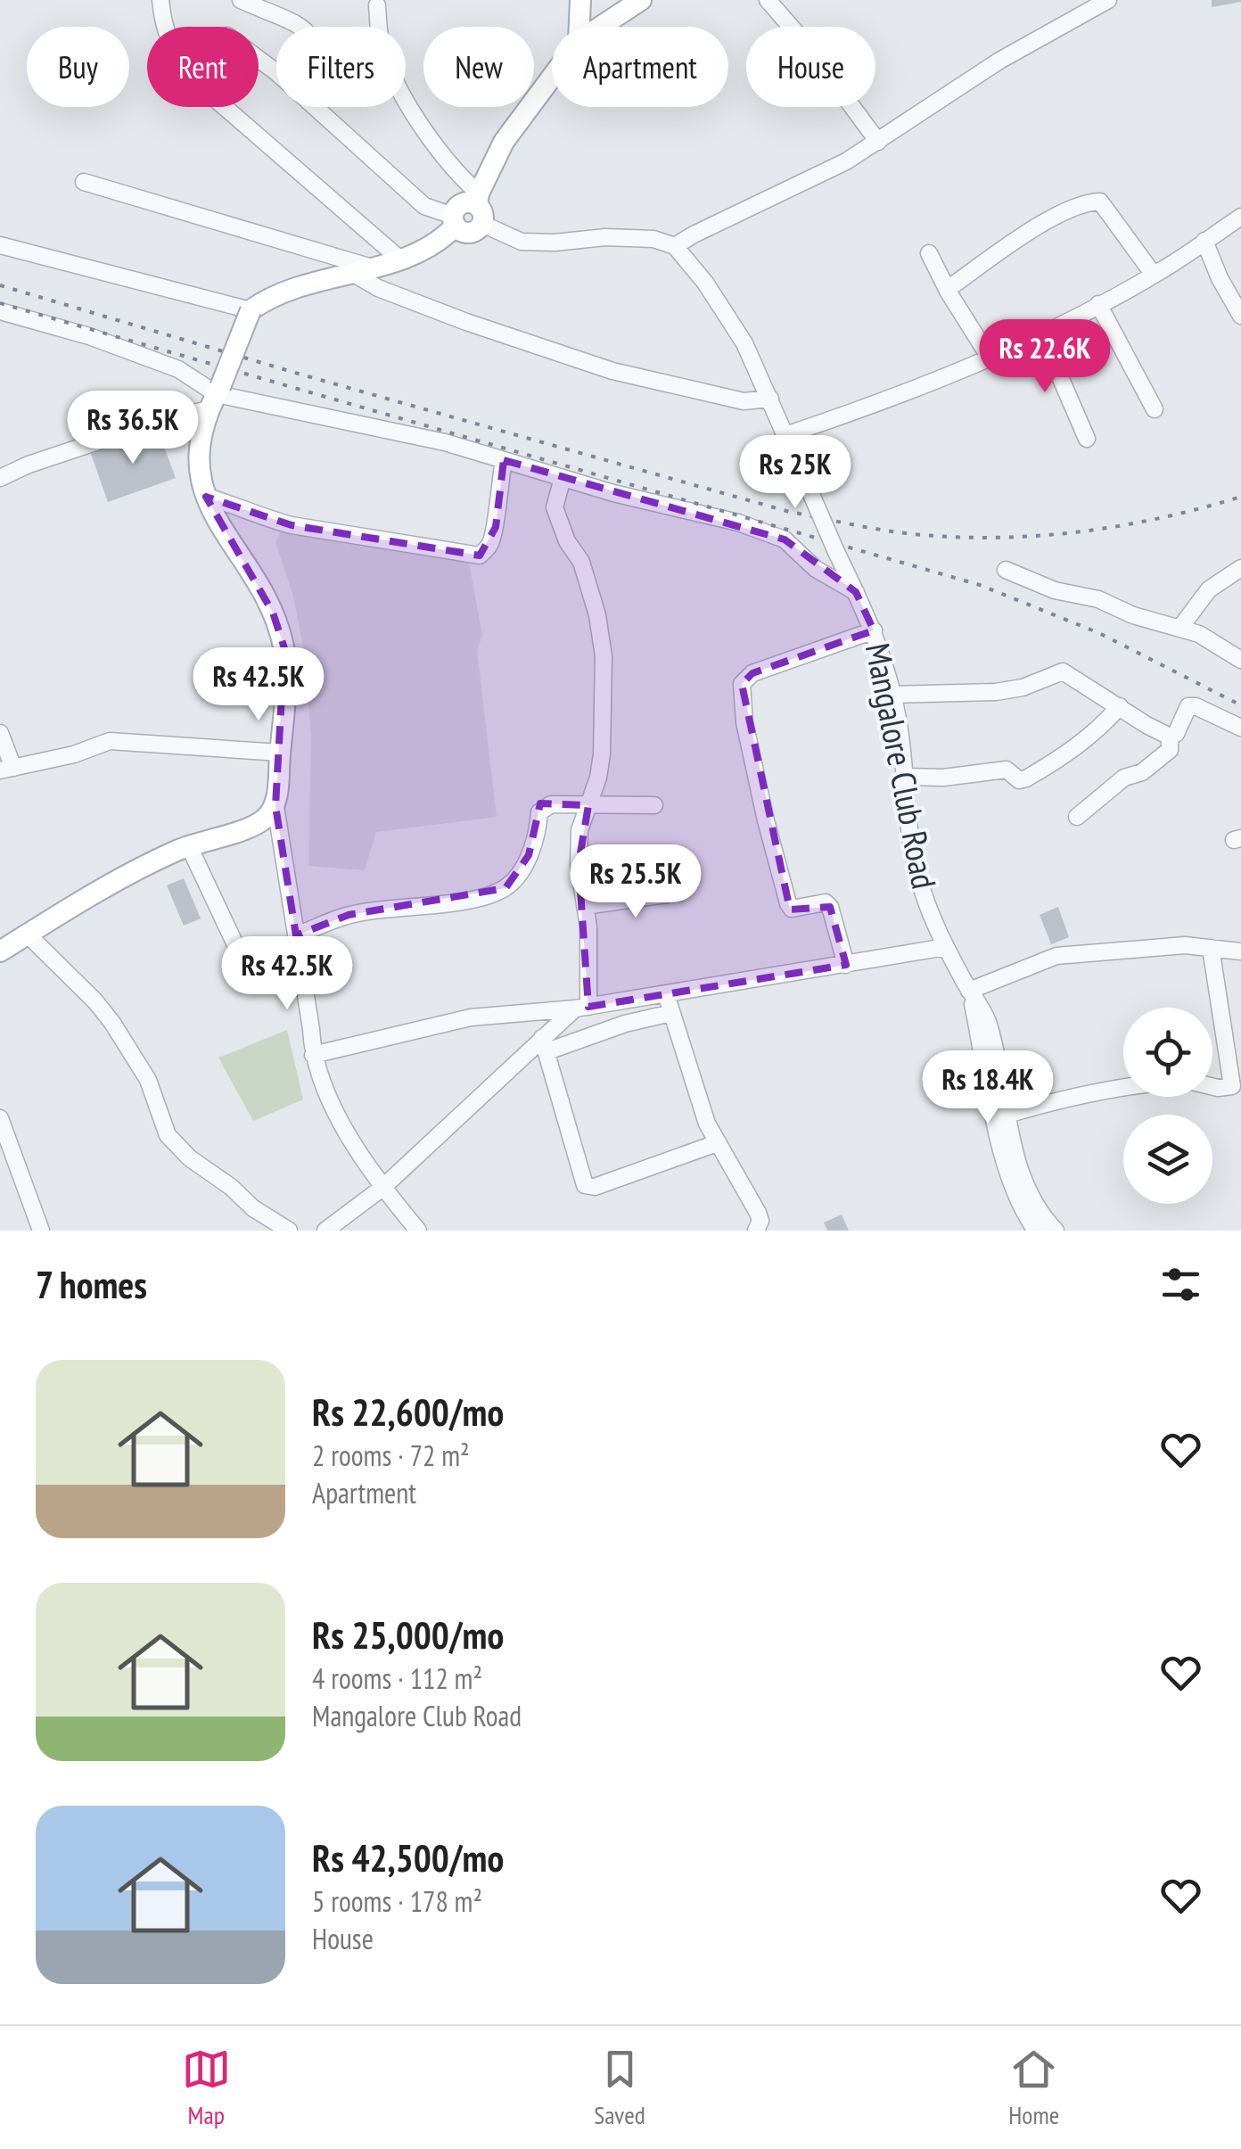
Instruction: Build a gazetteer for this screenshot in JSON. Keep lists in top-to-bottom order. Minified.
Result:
{"streets":{"street":["Mangalore Club Road"]},"page":{"chip":["Buy","Rent","Filters","New","Apartment","House"],"price":["Rs 22.6K","Rs 36.5K","Rs 25K","Rs 42.5K","Rs 25.5K","Rs 42.5K","Rs 18.4K"],"heading":"7 homes","list":[{"name":"Rs 22,600/mo","note":"2 rooms · 72 m² · Apartment"},{"name":"Rs 25,000/mo","note":"4 rooms · 112 m² · Mangalore Club Road"},{"name":"Rs 42,500/mo","note":"5 rooms · 178 m² · House"}],"tabs":["Map","Saved","Home"]}}
